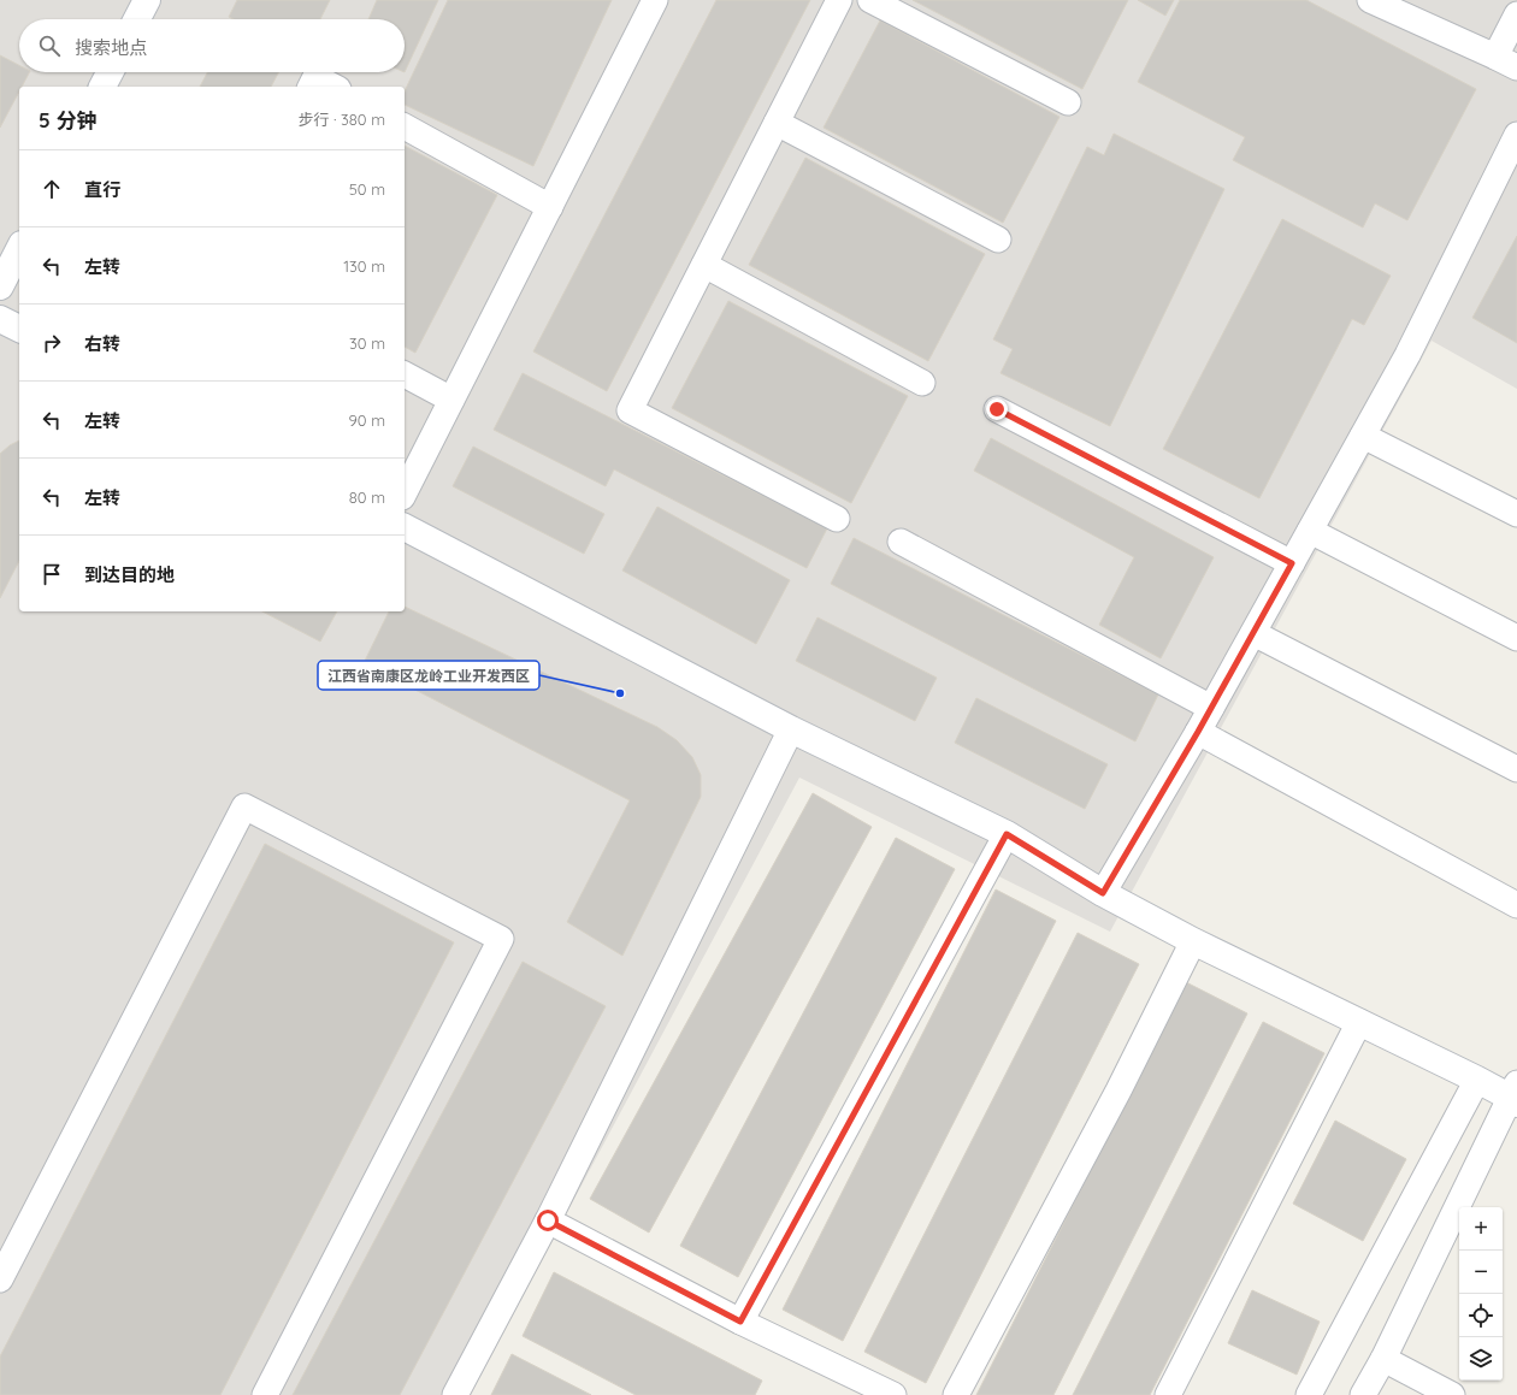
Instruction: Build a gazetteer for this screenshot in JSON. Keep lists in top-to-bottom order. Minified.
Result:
{"places":["江西省南康区龙岭工业开发西区"],"page":{"search":"搜索地点","heading":["5 分钟","步行 · 380 m"],"list":[["直行","50 m"],["左转","130 m"],["右转","30 m"],["左转","90 m"],["左转","80 m"],"到达目的地"],"map_buttons":["+","−"]}}
